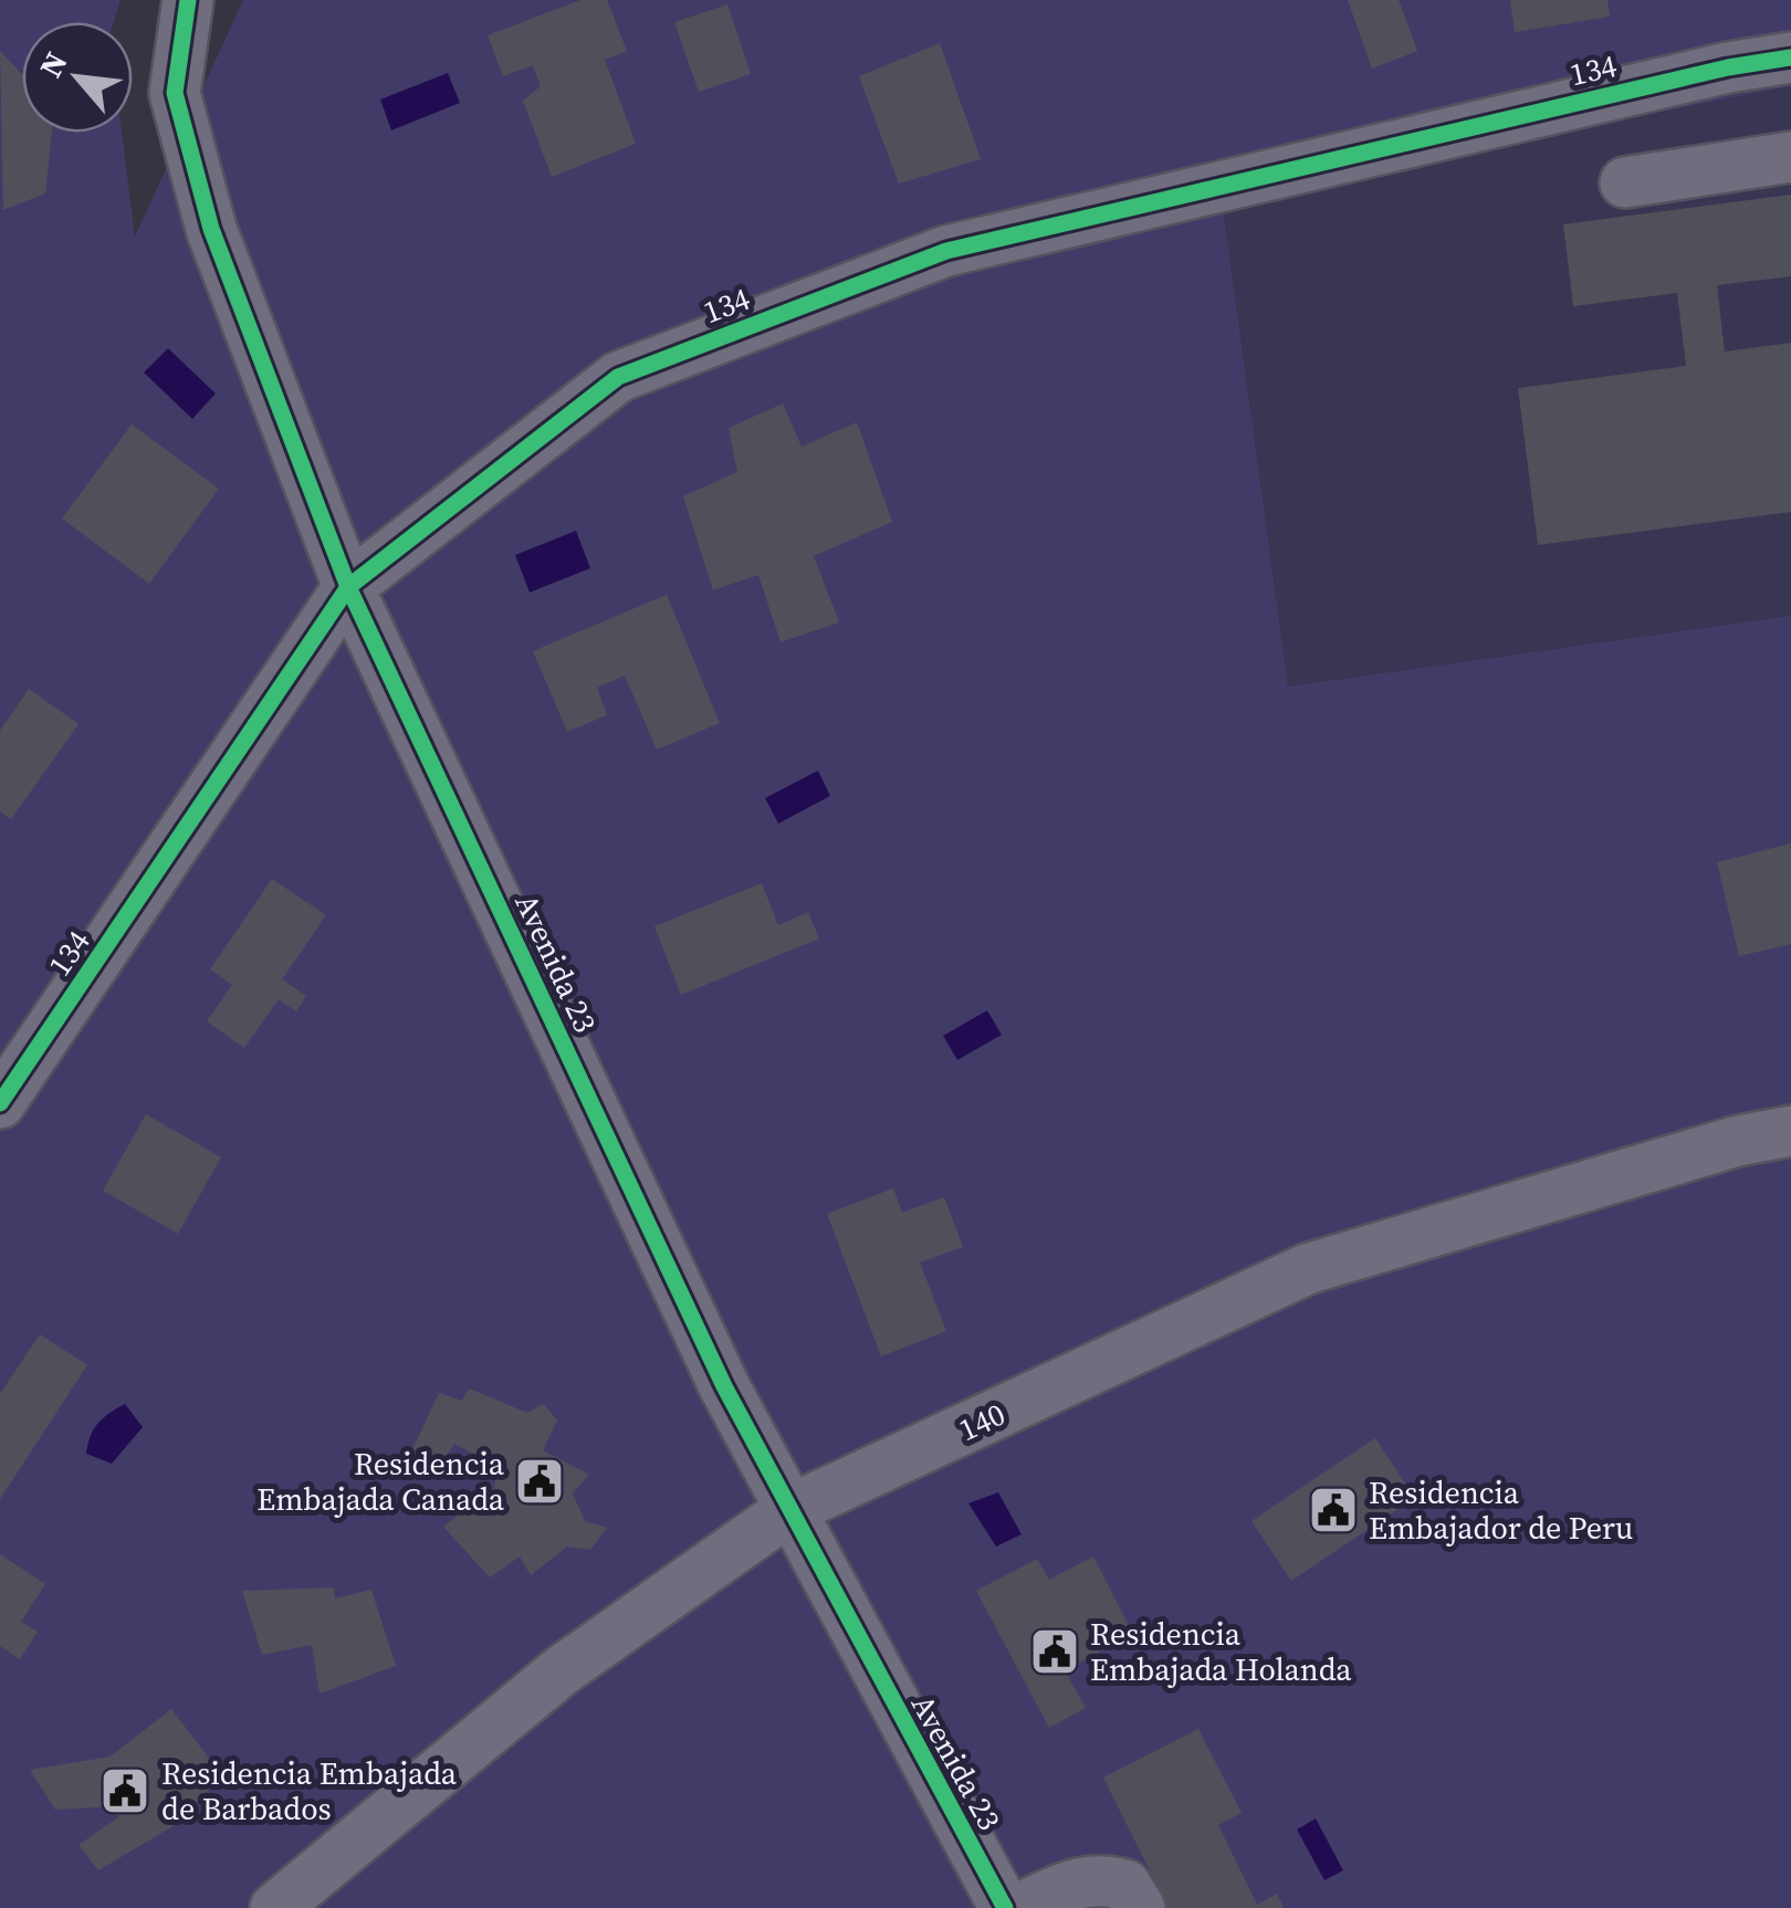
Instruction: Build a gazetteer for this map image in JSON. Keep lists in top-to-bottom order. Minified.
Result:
{"streets":{"street":["134","Avenida 23","140"]},"crossings":[["134","Avenida 23"],["Avenida 23","140"]],"places":{"public building":["Residencia Embajada Canada","Residencia Embajador de Peru","Residencia Embajada Holanda","Residencia Embajada de Barbados"]},"north":"top left"}
